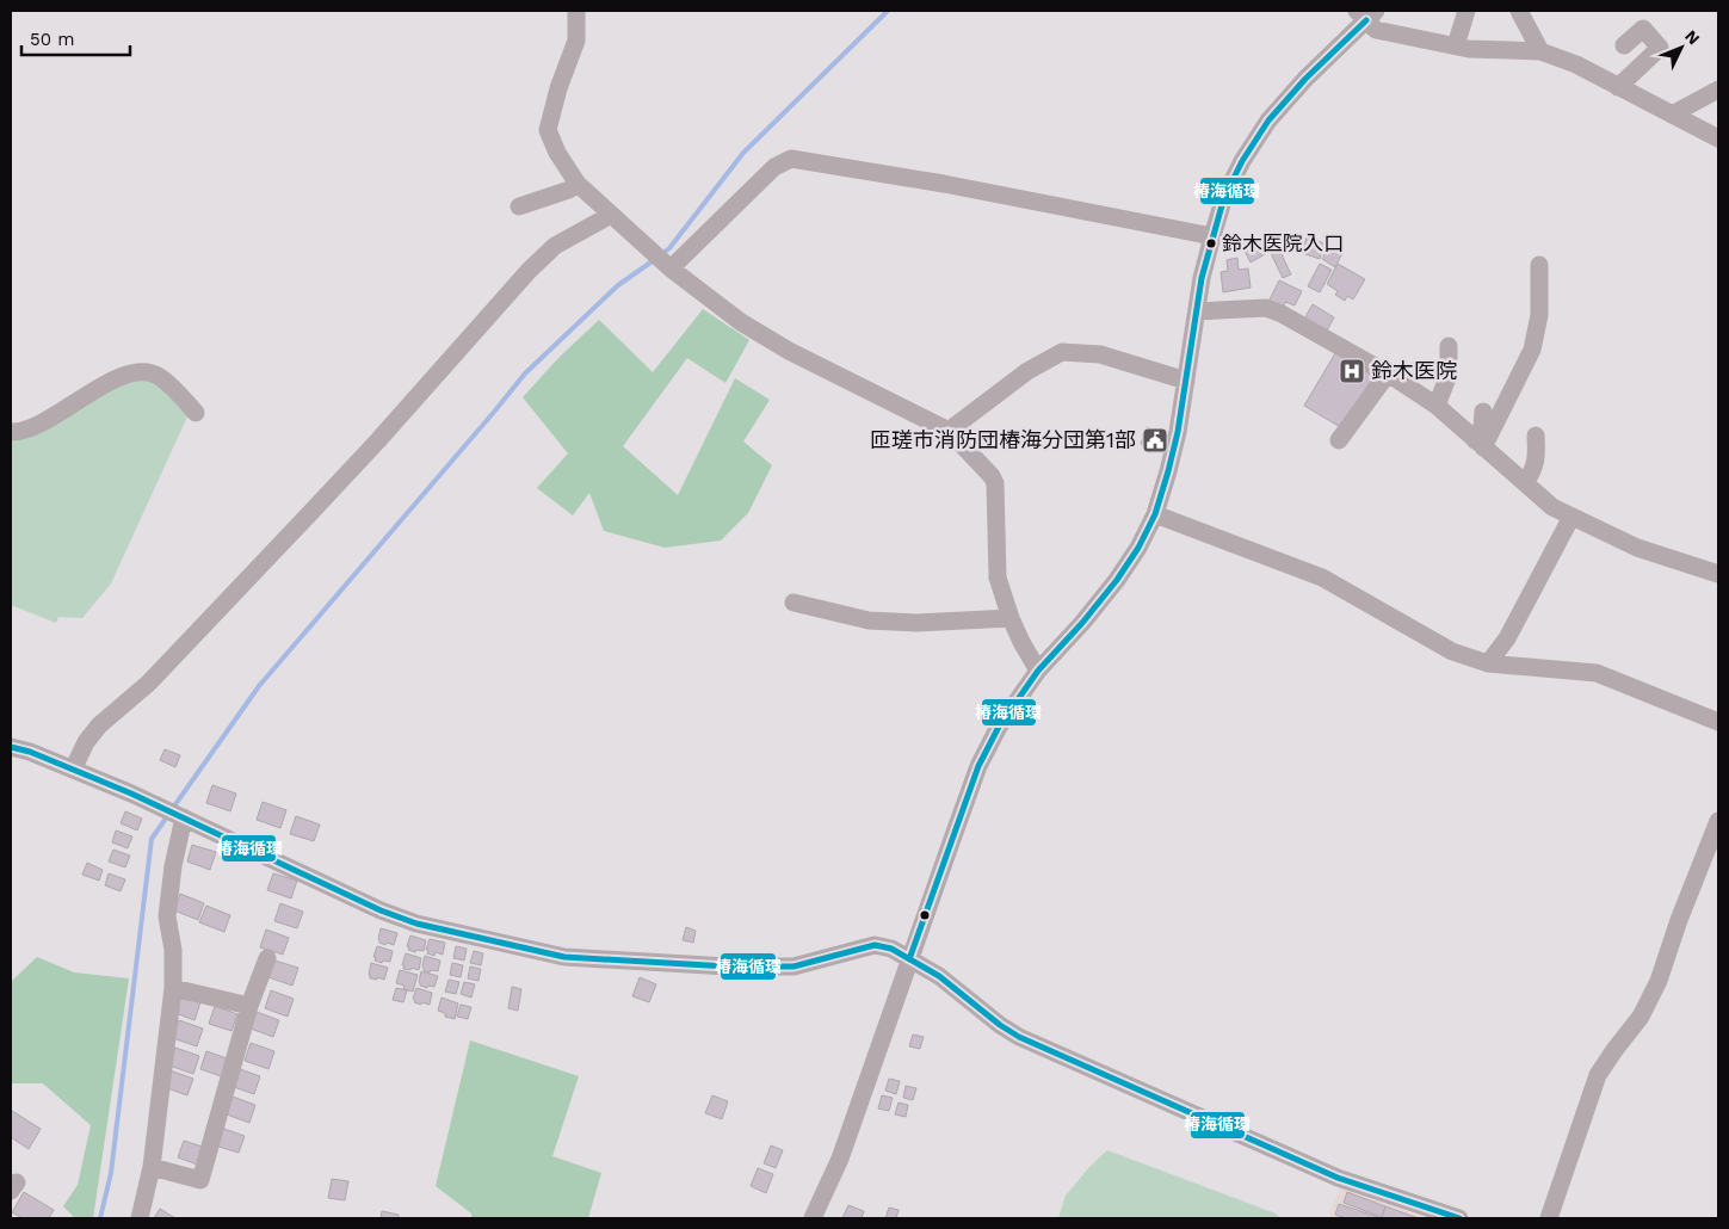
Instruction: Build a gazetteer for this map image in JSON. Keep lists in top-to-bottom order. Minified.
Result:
{"places":{"other":["鈴木医院入口"],"hospital":["鈴木医院"],"public building":["匝瑳市消防団椿海分団第1部"]},"lines":["transit line 椿海循環"],"scale_bar":"50 m","north":"top right"}
